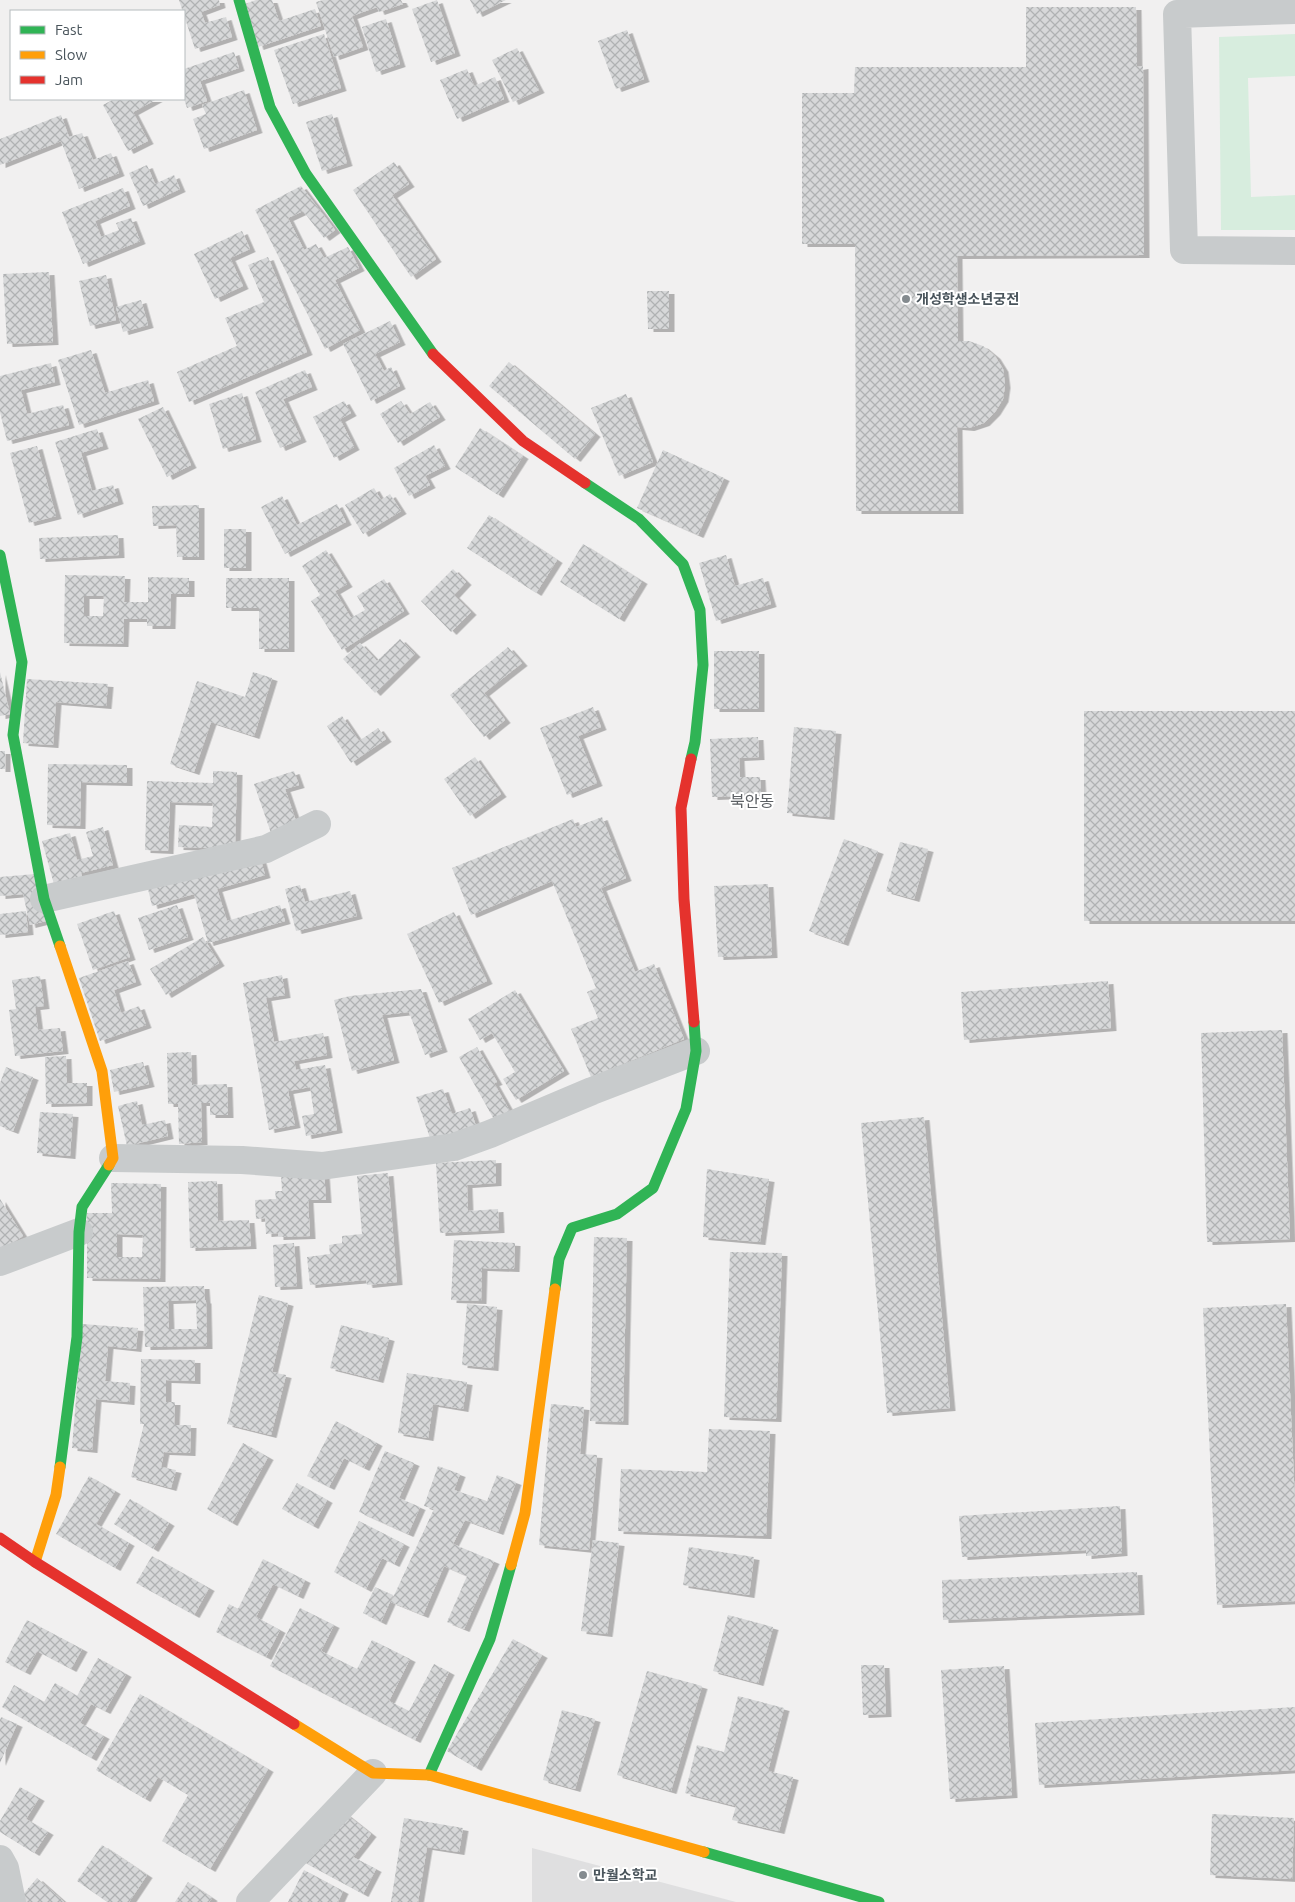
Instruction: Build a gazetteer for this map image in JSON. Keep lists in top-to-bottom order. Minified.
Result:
{"districts":["북안동"],"places":["개성학생소년궁전","만월소학교"],"legend":["Fast","Slow","Jam"]}
